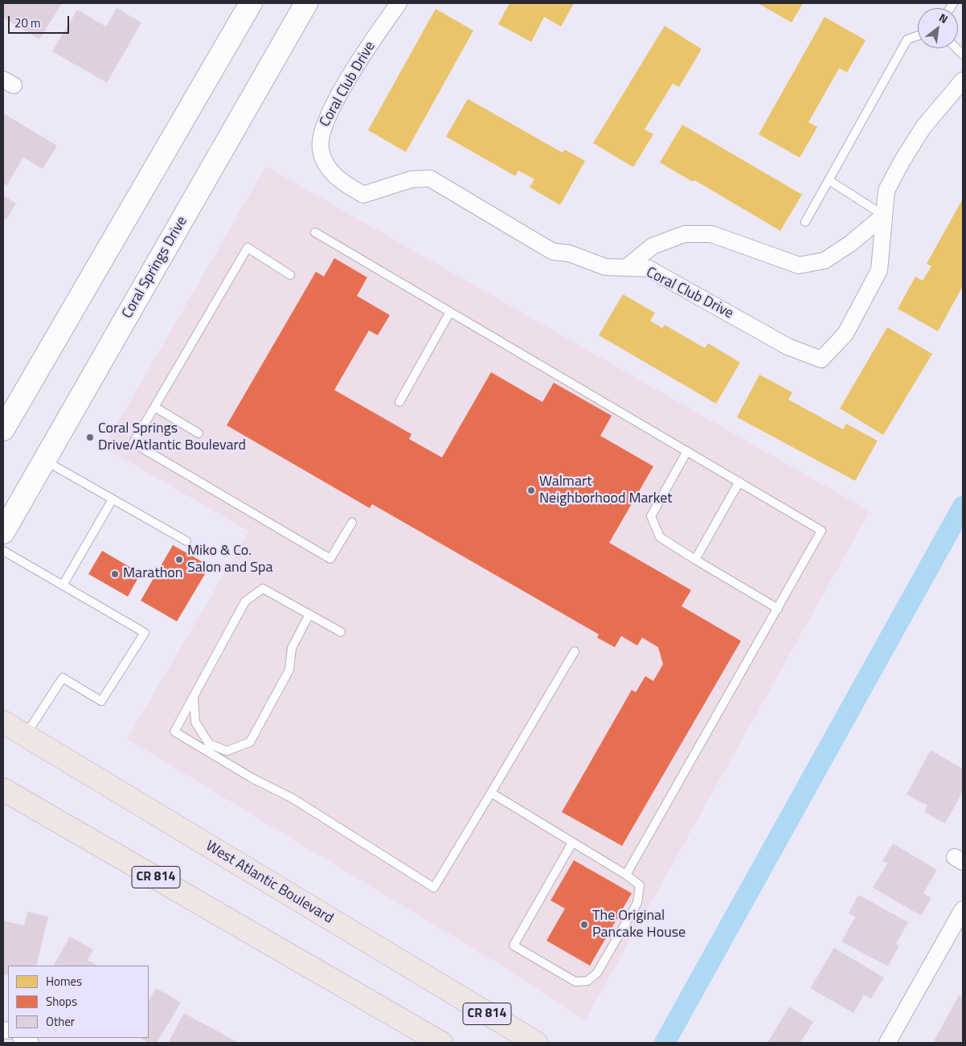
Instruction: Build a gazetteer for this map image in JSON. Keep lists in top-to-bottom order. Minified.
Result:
{"streets":{"main road":["Coral Springs Drive","CR 814","West Atlantic Boulevard"],"street":["Coral Club Drive"]},"places":["Coral Springs Drive/Atlantic Boulevard","Walmart Neighborhood Market","Miko & Co. Salon and Spa","Marathon","The Original Pancake House"],"legend":["Homes","Shops","Other"],"scale_bar":"20 m","north":"top right"}
